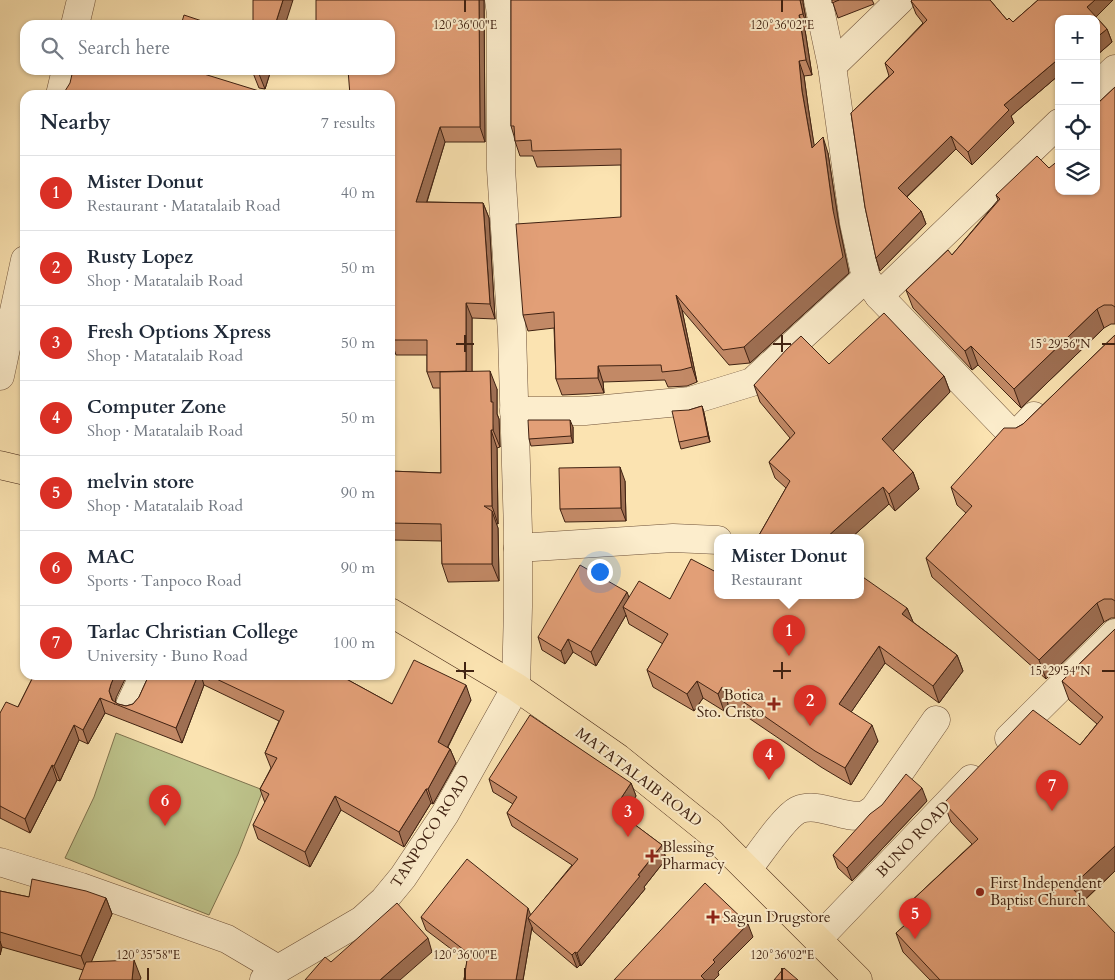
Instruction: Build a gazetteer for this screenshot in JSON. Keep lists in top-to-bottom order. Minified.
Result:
{"streets":{"main road":["MATATALAIB ROAD"],"street":["TANPOCO ROAD","BUNO ROAD"]},"crossings":[["MATATALAIB ROAD","TANPOCO ROAD"],["MATATALAIB ROAD","BUNO ROAD"]],"places":{"health":["Botica Sto. Cristo","Blessing Pharmacy","Sagun Drugstore"],"other":["First Independent Baptist Church"]},"page":{"map_buttons":["+","−"],"search":"Search here","heading":["Nearby","7 results"],"list":[{"mark":"1","name":"Mister Donut","note":"Restaurant · Matatalaib Road","value":"40 m"},{"mark":"2","name":"Rusty Lopez","note":"Shop · Matatalaib Road","value":"50 m"},{"mark":"3","name":"Fresh Options Xpress","note":"Shop · Matatalaib Road","value":"50 m"},{"mark":"4","name":"Computer Zone","note":"Shop · Matatalaib Road","value":"50 m"},{"mark":"5","name":"melvin store","note":"Shop · Matatalaib Road","value":"90 m"},{"mark":"6","name":"MAC","note":"Sports · Tanpoco Road","value":"90 m"},{"mark":"7","name":"Tarlac Christian College","note":"University · Buno Road","value":"100 m"}],"popup":["Mister Donut","Restaurant"],"pins":["1","2","4","7","6","3","5"]},"coordinates":["120°36'00\"E","120°36'02\"E","15°29'56\"N","15°29'54\"N","120°35'58\"E"]}
